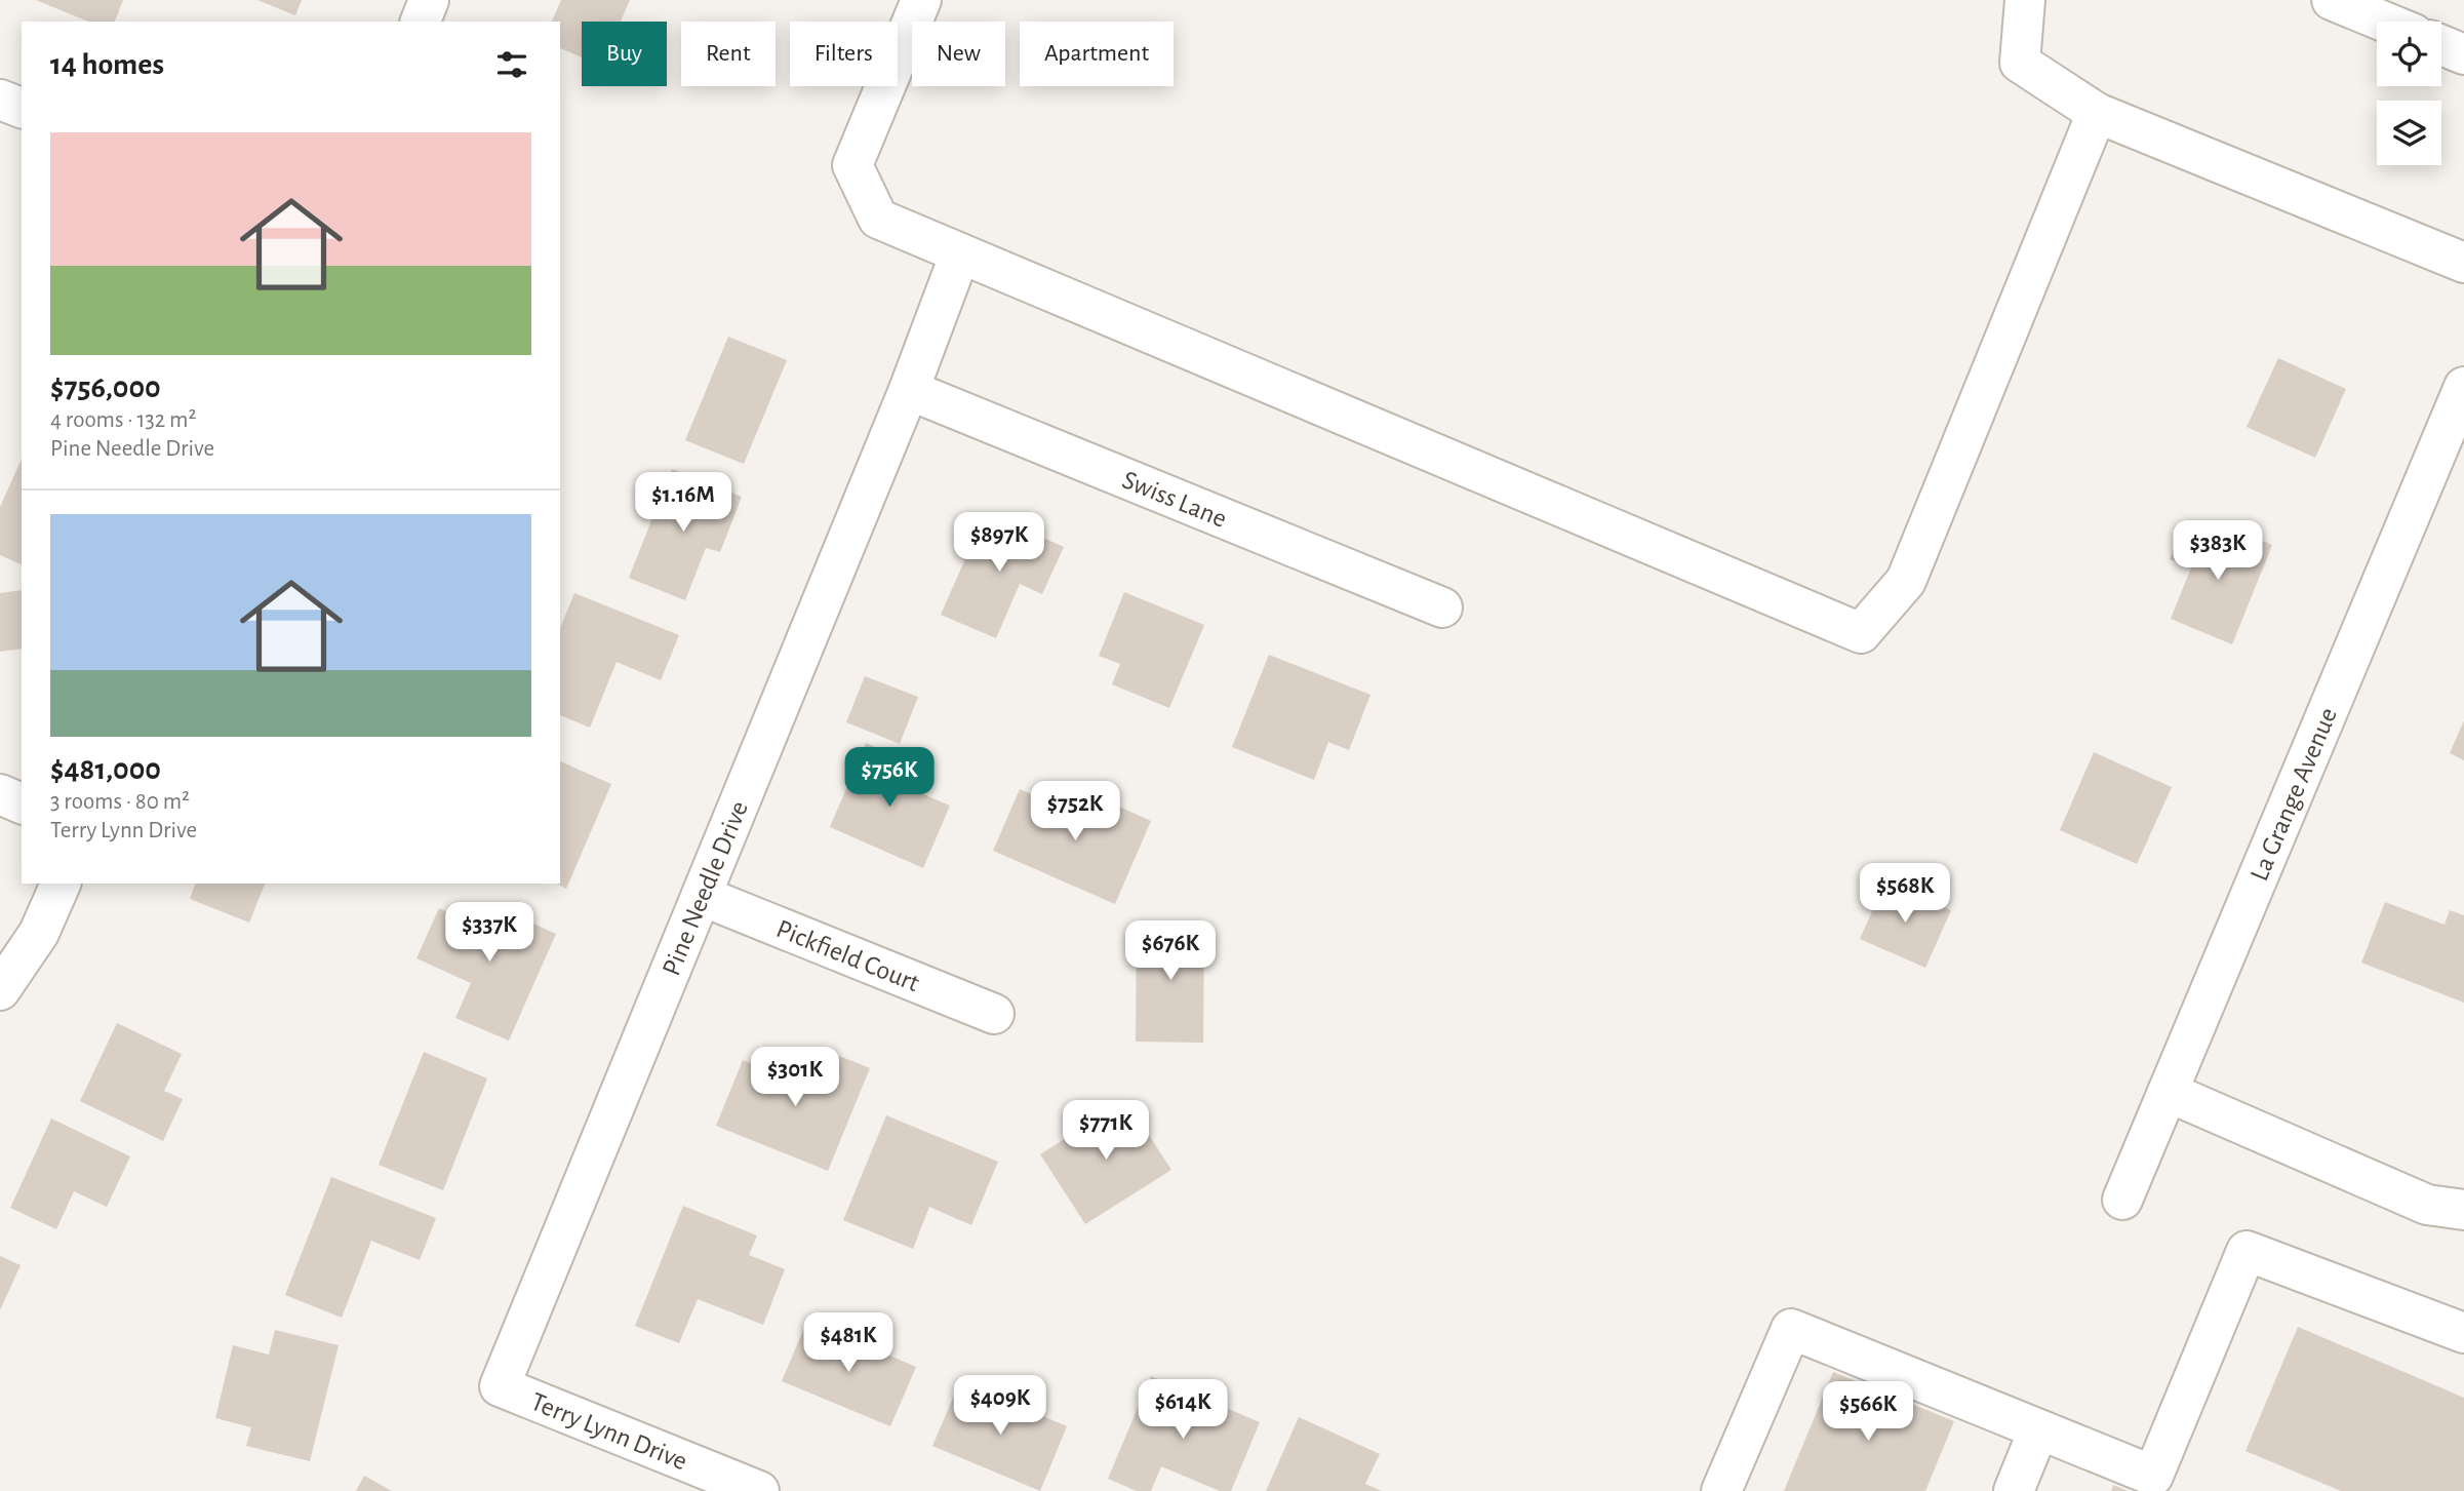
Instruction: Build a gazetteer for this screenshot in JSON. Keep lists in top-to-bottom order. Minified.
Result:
{"streets":{"street":["Swiss Lane","La Grange Avenue","Pine Needle Drive","Pickfield Court","Terry Lynn Drive"]},"crossings":[["Swiss Lane","Pine Needle Drive"],["Pine Needle Drive","Pickfield Court"],["Pine Needle Drive","Terry Lynn Drive"]],"page":{"chip":["Buy","Rent","Filters","New","Apartment"],"heading":"14 homes","list":[{"name":"$756,000","note":"4 rooms · 132 m² · Pine Needle Drive"},{"name":"$481,000","note":"3 rooms · 80 m² · Terry Lynn Drive"}],"price":["$1.16M","$897K","$383K","$756K","$752K","$568K","$337K","$676K","$301K","$771K","$481K","$409K","$614K","$566K"]}}
